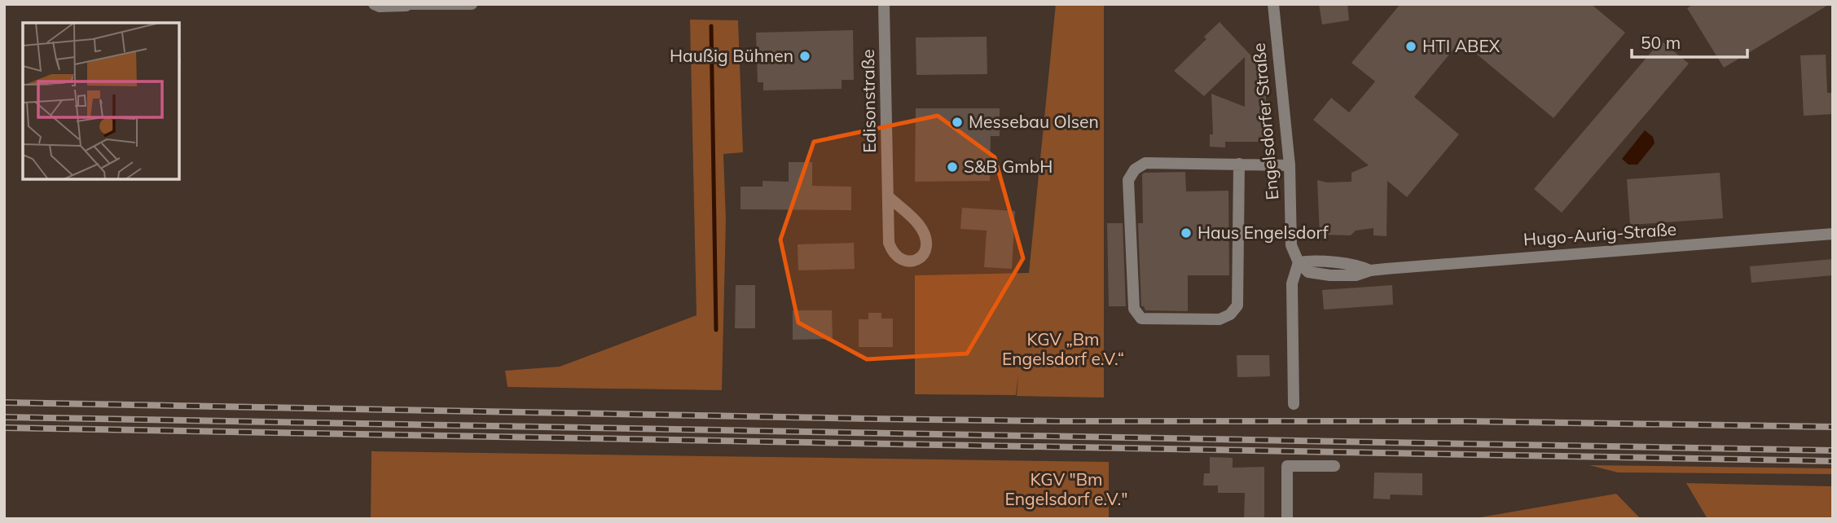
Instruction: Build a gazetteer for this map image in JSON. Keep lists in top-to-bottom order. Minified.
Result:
{"streets":{"street":["Edisonstraße","Engelsdorfer Straße","Hugo-Aurig-Straße"]},"crossings":[["Engelsdorfer Straße","Hugo-Aurig-Straße"]],"parks":["KGV „Bm Engelsdorf e.V.“","KGV \"Bm Engelsdorf e.V.\""],"places":["HTI ABEX","Haußig Bühnen","Messebau Olsen","S&B GmbH","Haus Engelsdorf"],"scale_bar":"50 m"}
